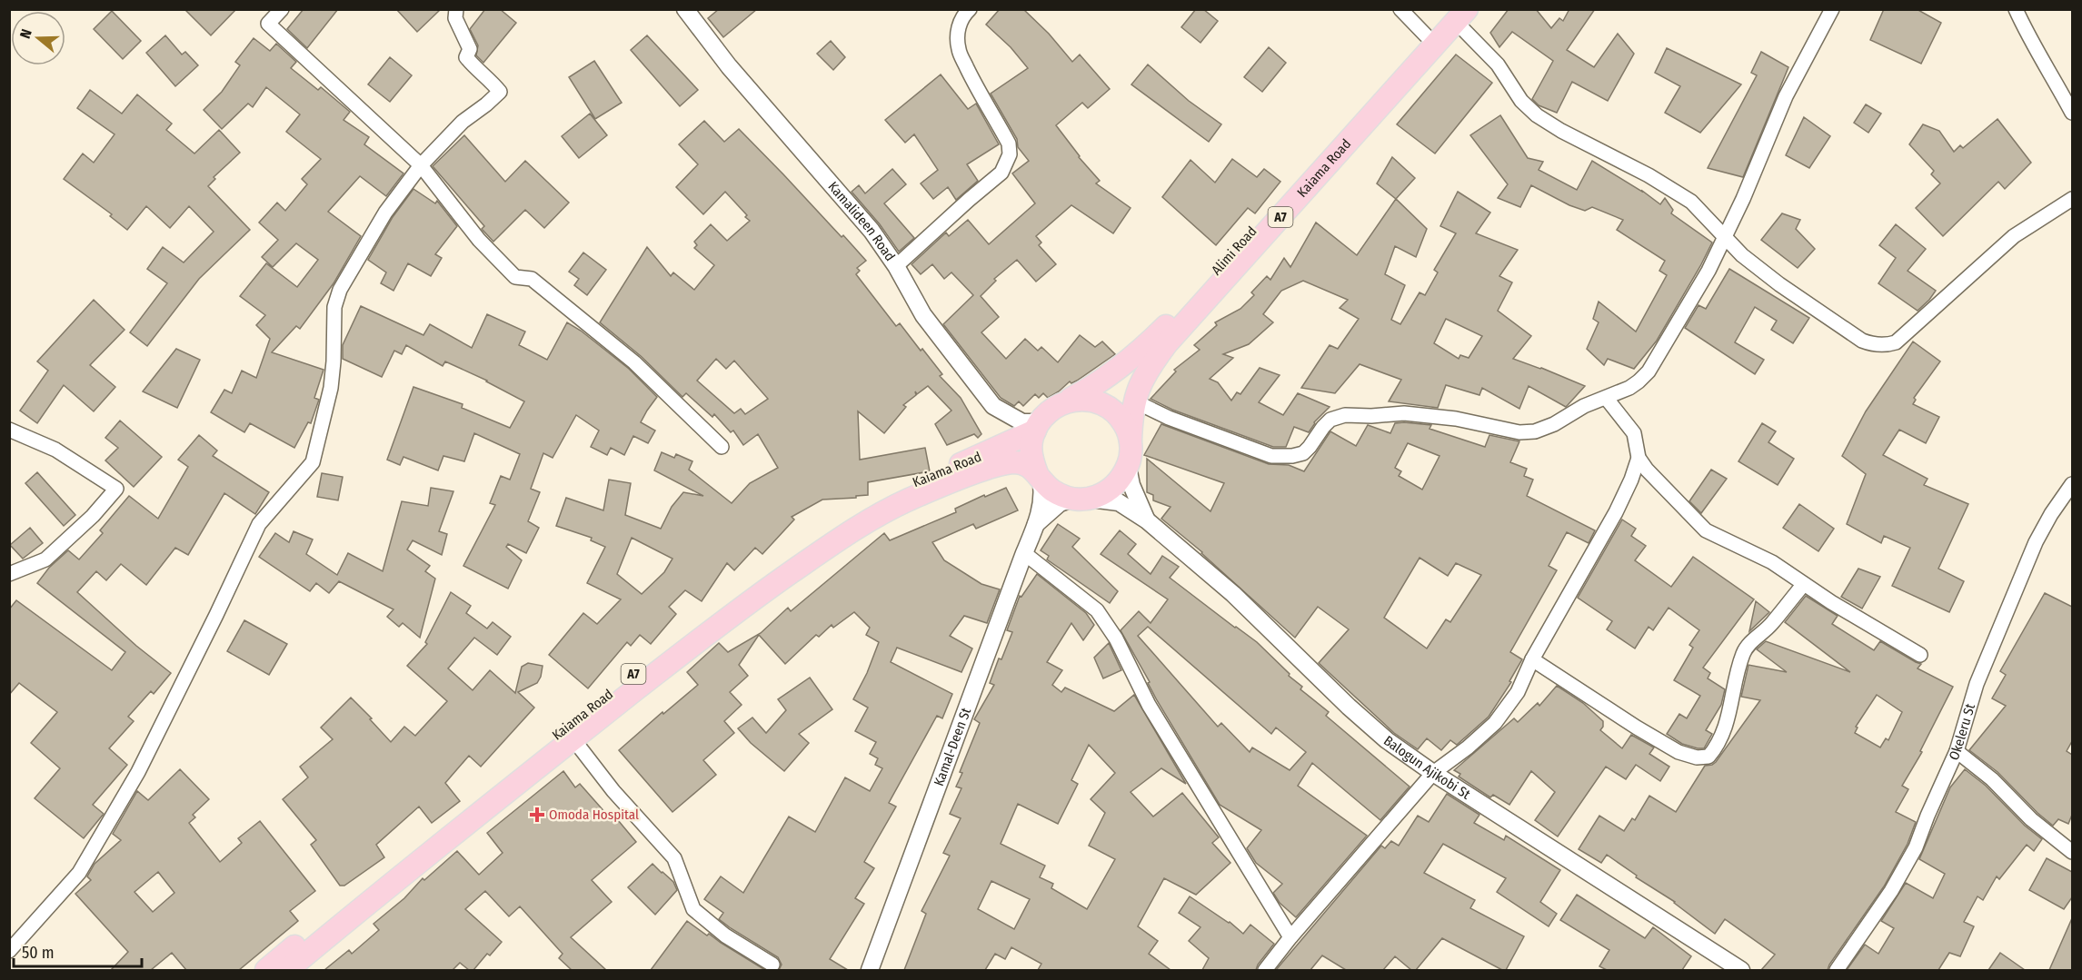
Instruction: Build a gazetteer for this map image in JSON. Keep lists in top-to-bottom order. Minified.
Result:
{"streets":{"highway":["Kaiama Road","A7","Alimi Road"],"street":["Kamalideen Road","Okeleru St","Kamal-Deen St","Balogun Ajikobi St"]},"crossings":[["Kaiama Road","Kamalideen Road"],["Kaiama Road","Alimi Road"],["Kaiama Road","Kamal-Deen St"],["Kaiama Road","Balogun Ajikobi St"],["Kamalideen Road","Alimi Road"],["Kamalideen Road","Kamal-Deen St"],["Kamalideen Road","Balogun Ajikobi St"],["Alimi Road","Kamal-Deen St"],["Alimi Road","Balogun Ajikobi St"],["Kamal-Deen St","Balogun Ajikobi St"]],"places":{"health":["Omoda Hospital"]},"scale_bar":"50 m","north":"left"}
